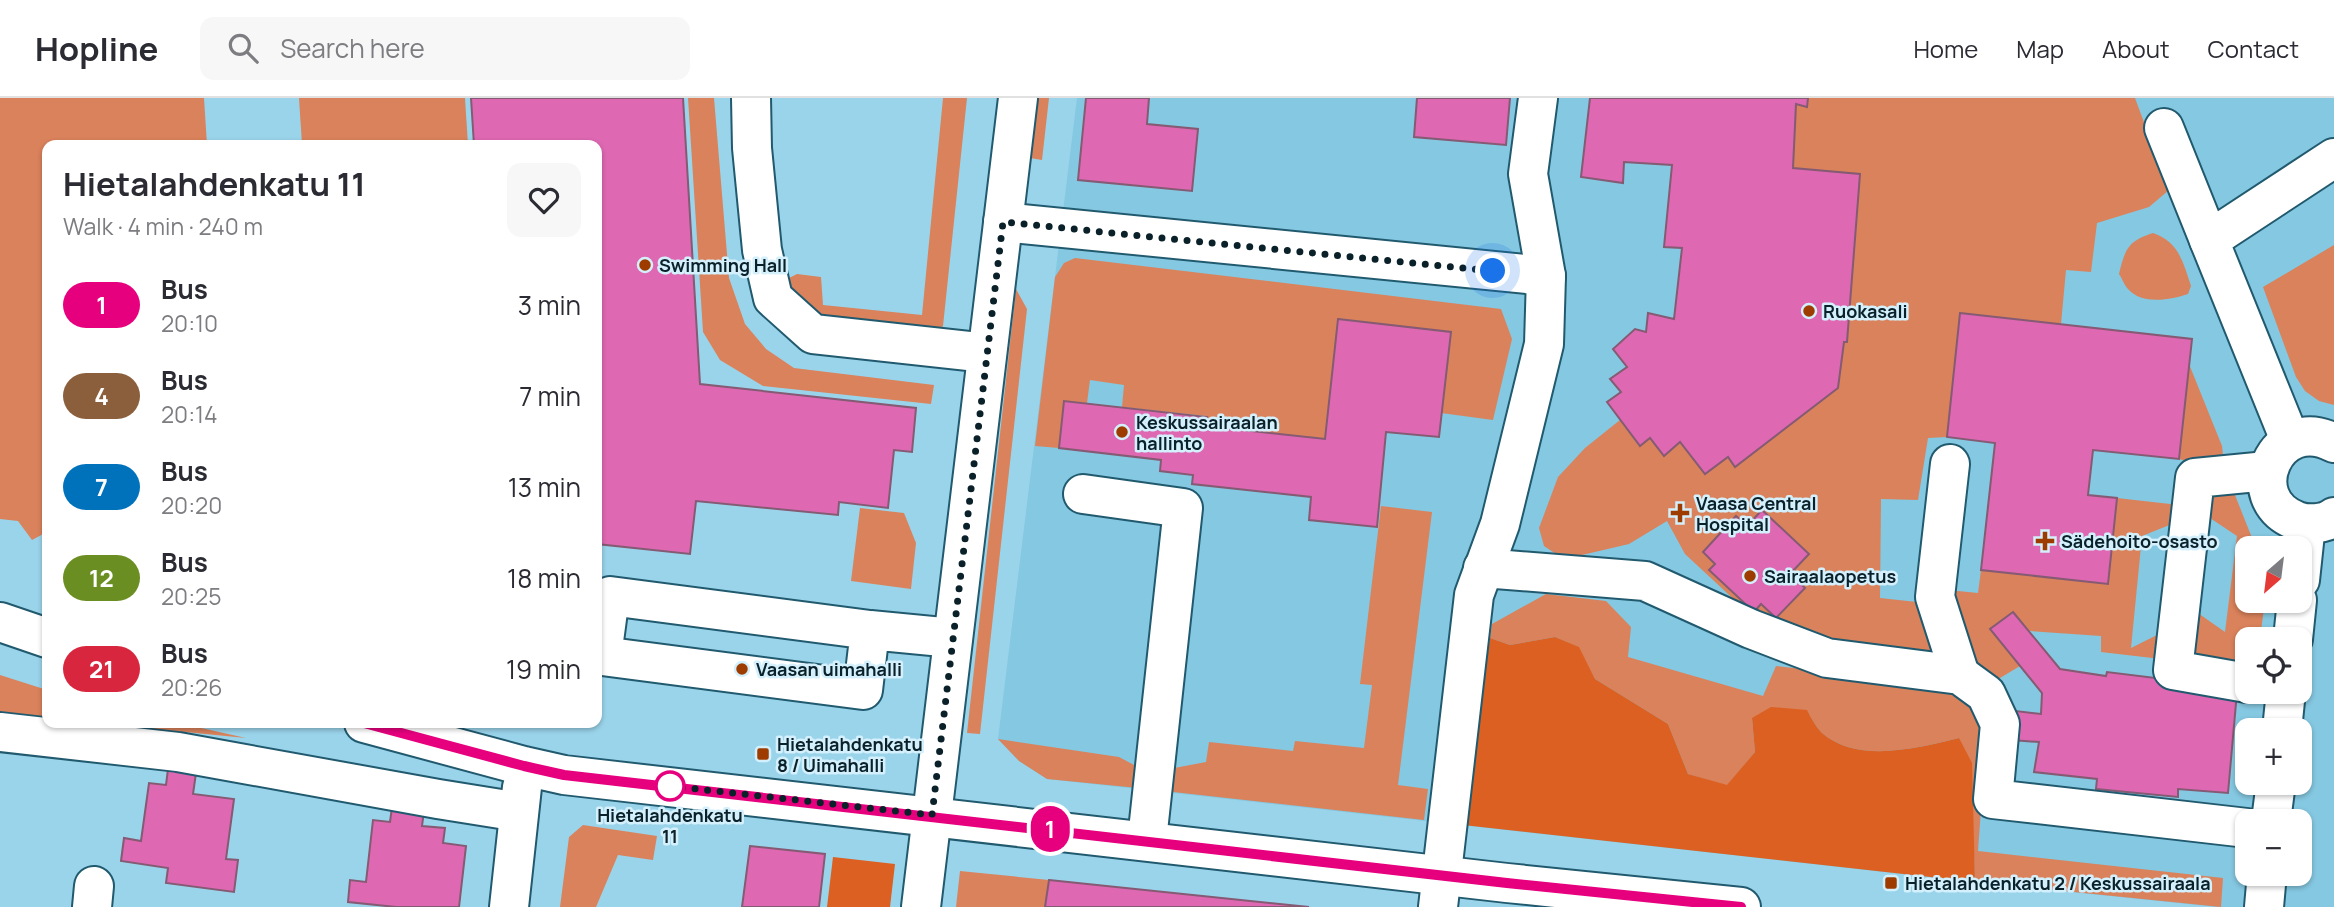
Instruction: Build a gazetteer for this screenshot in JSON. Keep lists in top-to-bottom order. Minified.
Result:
{"places":{"other":["Swimming Hall","Ruokasali","Keskussairaalan hallinto","Sairaalaopetus","Vaasan uimahalli","Hietalahdenkatu 11"],"health":["Vaasa Central Hospital","Sädehoito-osasto"],"transit":["Hietalahdenkatu 8 / Uimahalli","Hietalahdenkatu 2 / Keskussairaala"]},"lines":["bus line 1"],"north":"bottom left","page":{"header":"Hopline","search":"Search here","nav":["Home","Map","About","Contact"],"on_map":"1","heading":["Hietalahdenkatu 11","Walk · 4 min · 240 m"],"list":[{"mark":"1","name":"Bus","note":"20:10","value":"3 min"},{"mark":"4","name":"Bus","note":"20:14","value":"7 min"},{"mark":"7","name":"Bus","note":"20:20","value":"13 min"},{"mark":"12","name":"Bus","note":"20:25","value":"18 min"},{"mark":"21","name":"Bus","note":"20:26","value":"19 min"}],"map_buttons":["+","−"]}}
